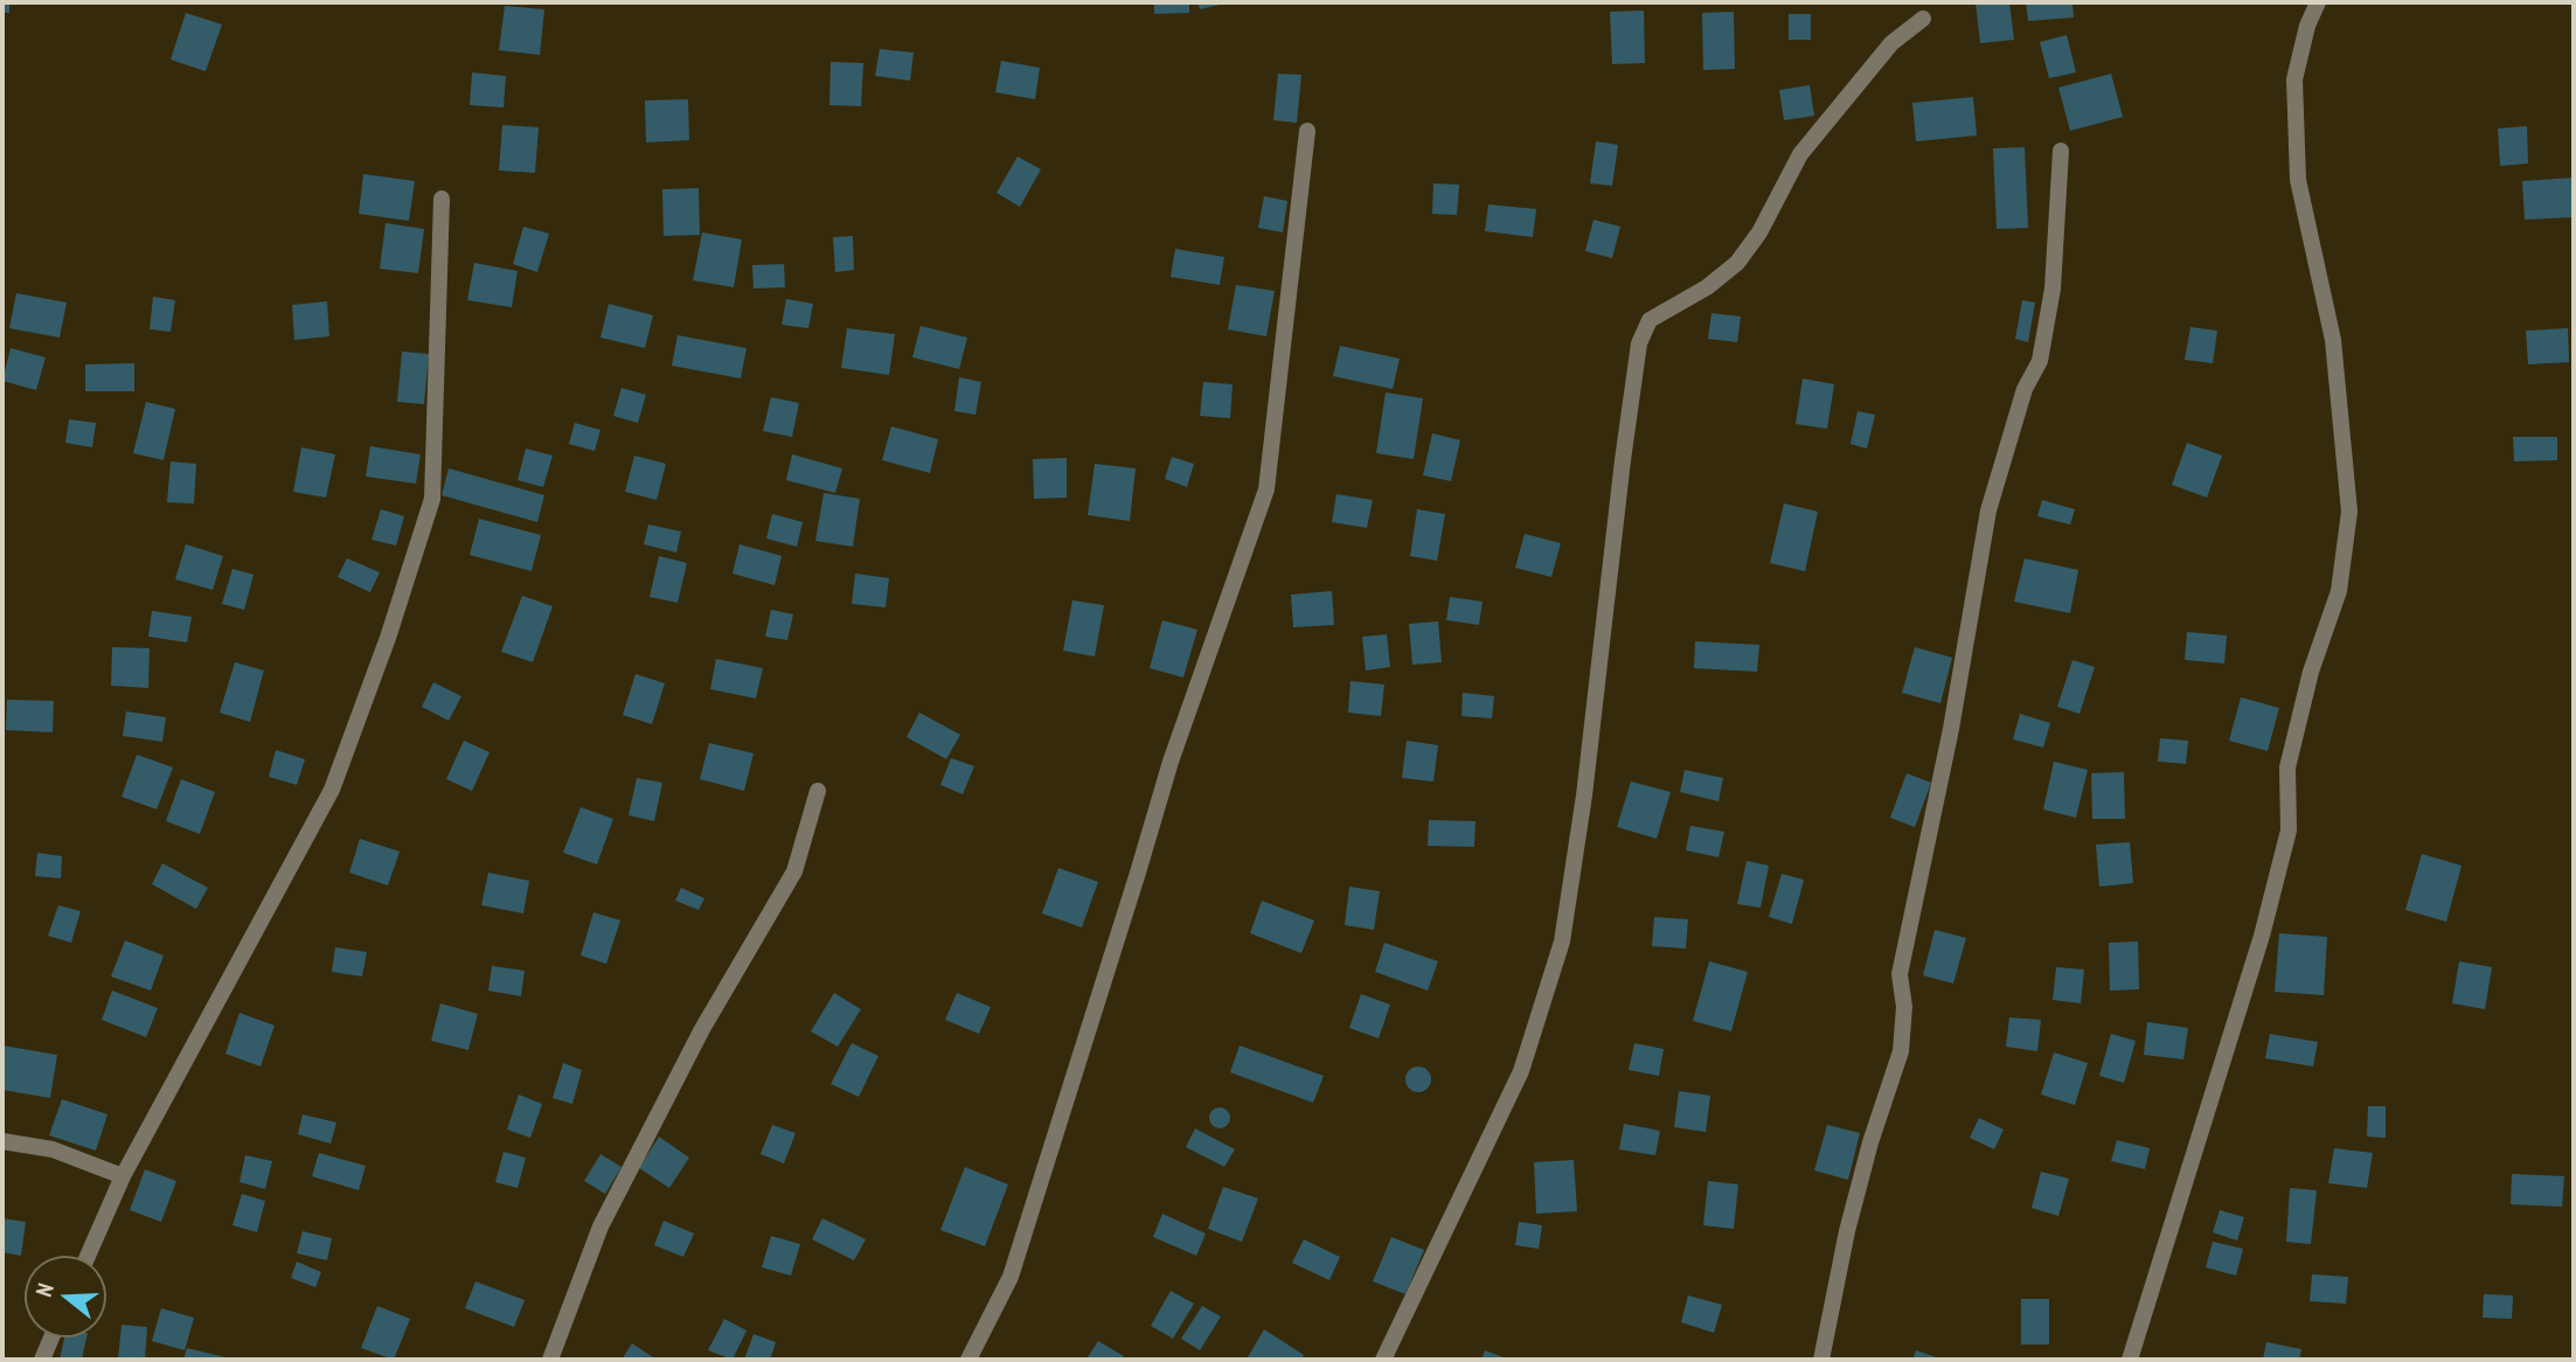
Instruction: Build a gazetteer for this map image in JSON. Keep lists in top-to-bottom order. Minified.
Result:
{"north":"left"}
